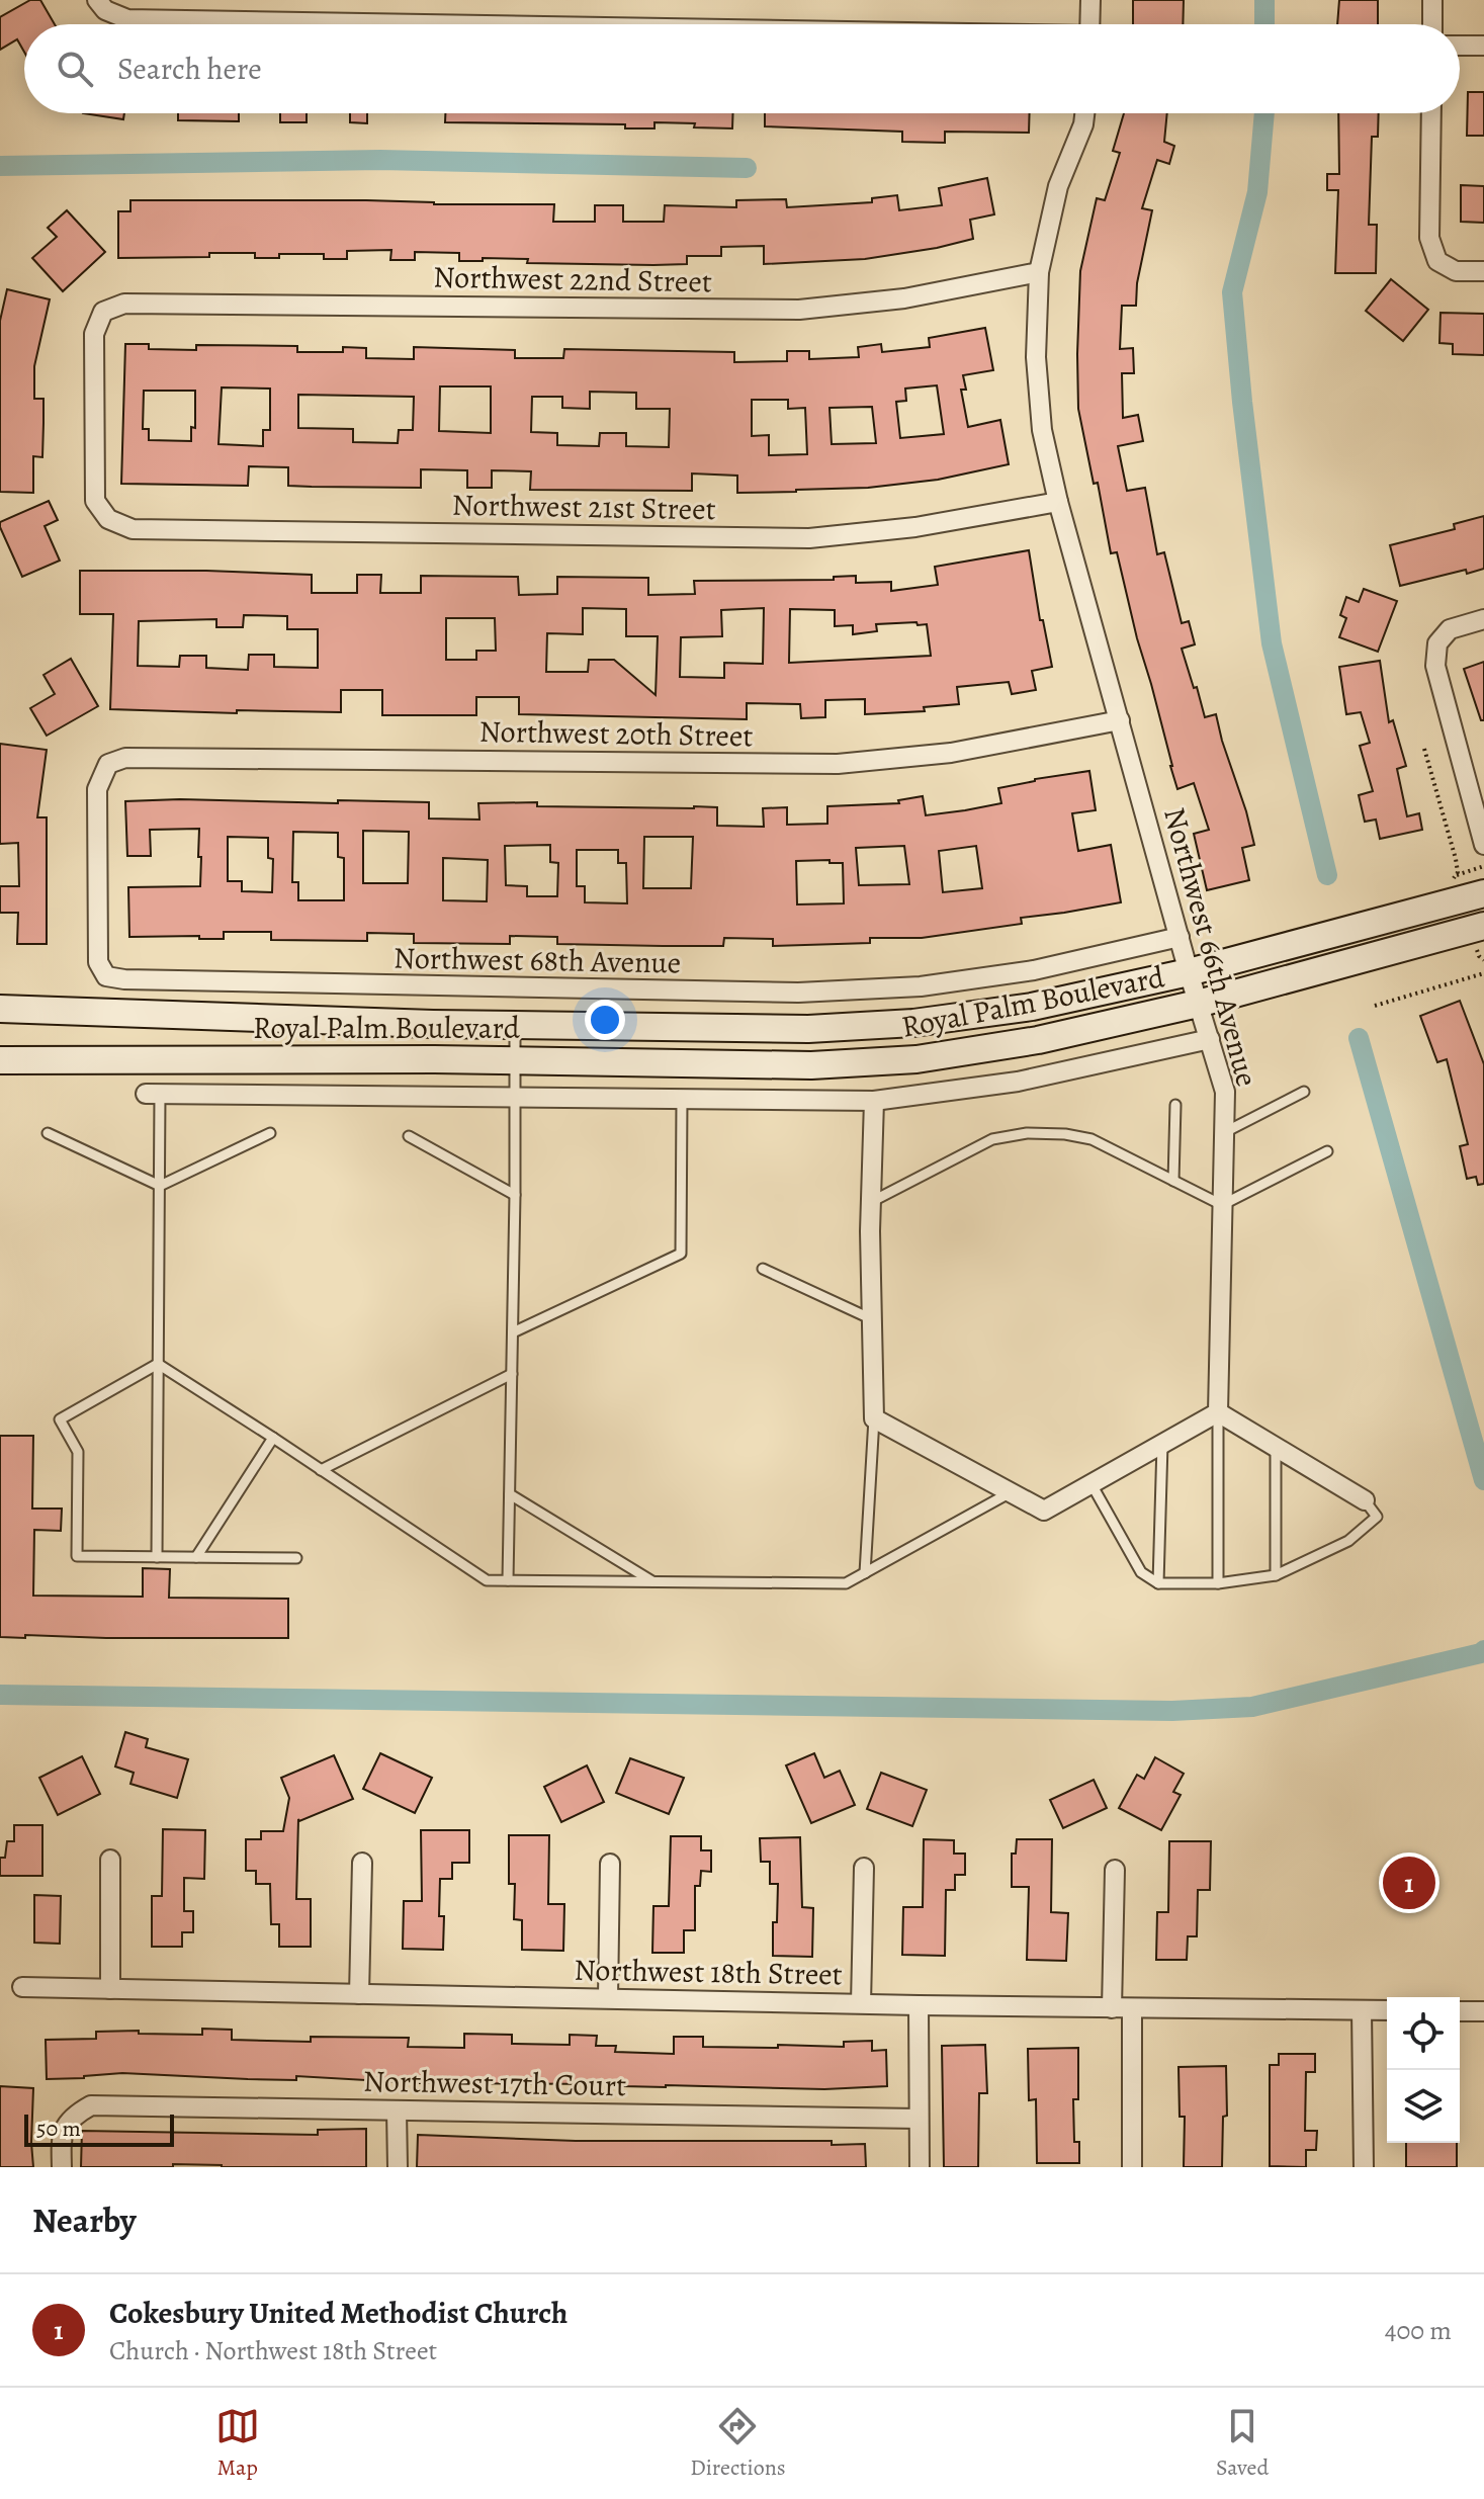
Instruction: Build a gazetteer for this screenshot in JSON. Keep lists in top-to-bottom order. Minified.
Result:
{"streets":{"main road":["Royal Palm Boulevard"],"street":["Northwest 22nd Street","Northwest 21st Street","Northwest 20th Street","Northwest 66th Avenue","Northwest 68th Avenue","Northwest 18th Street","Northwest 17th Court"]},"crossings":[["Northwest 22nd Street","Northwest 21st Street"],["Northwest 22nd Street","Northwest 66th Avenue"],["Northwest 21st Street","Northwest 66th Avenue"],["Northwest 20th Street","Northwest 66th Avenue"],["Northwest 20th Street","Northwest 68th Avenue"],["Northwest 66th Avenue","Northwest 68th Avenue"],["Northwest 66th Avenue","Royal Palm Boulevard"]],"scale_bar":"50 m","page":{"search":"Search here","pins":"1","scale":"50 m","heading":"Nearby","list":[{"mark":"1","name":"Cokesbury United Methodist Church","note":"Church · Northwest 18th Street","value":"400 m"}],"nav":["Map","Directions","Saved"]}}
